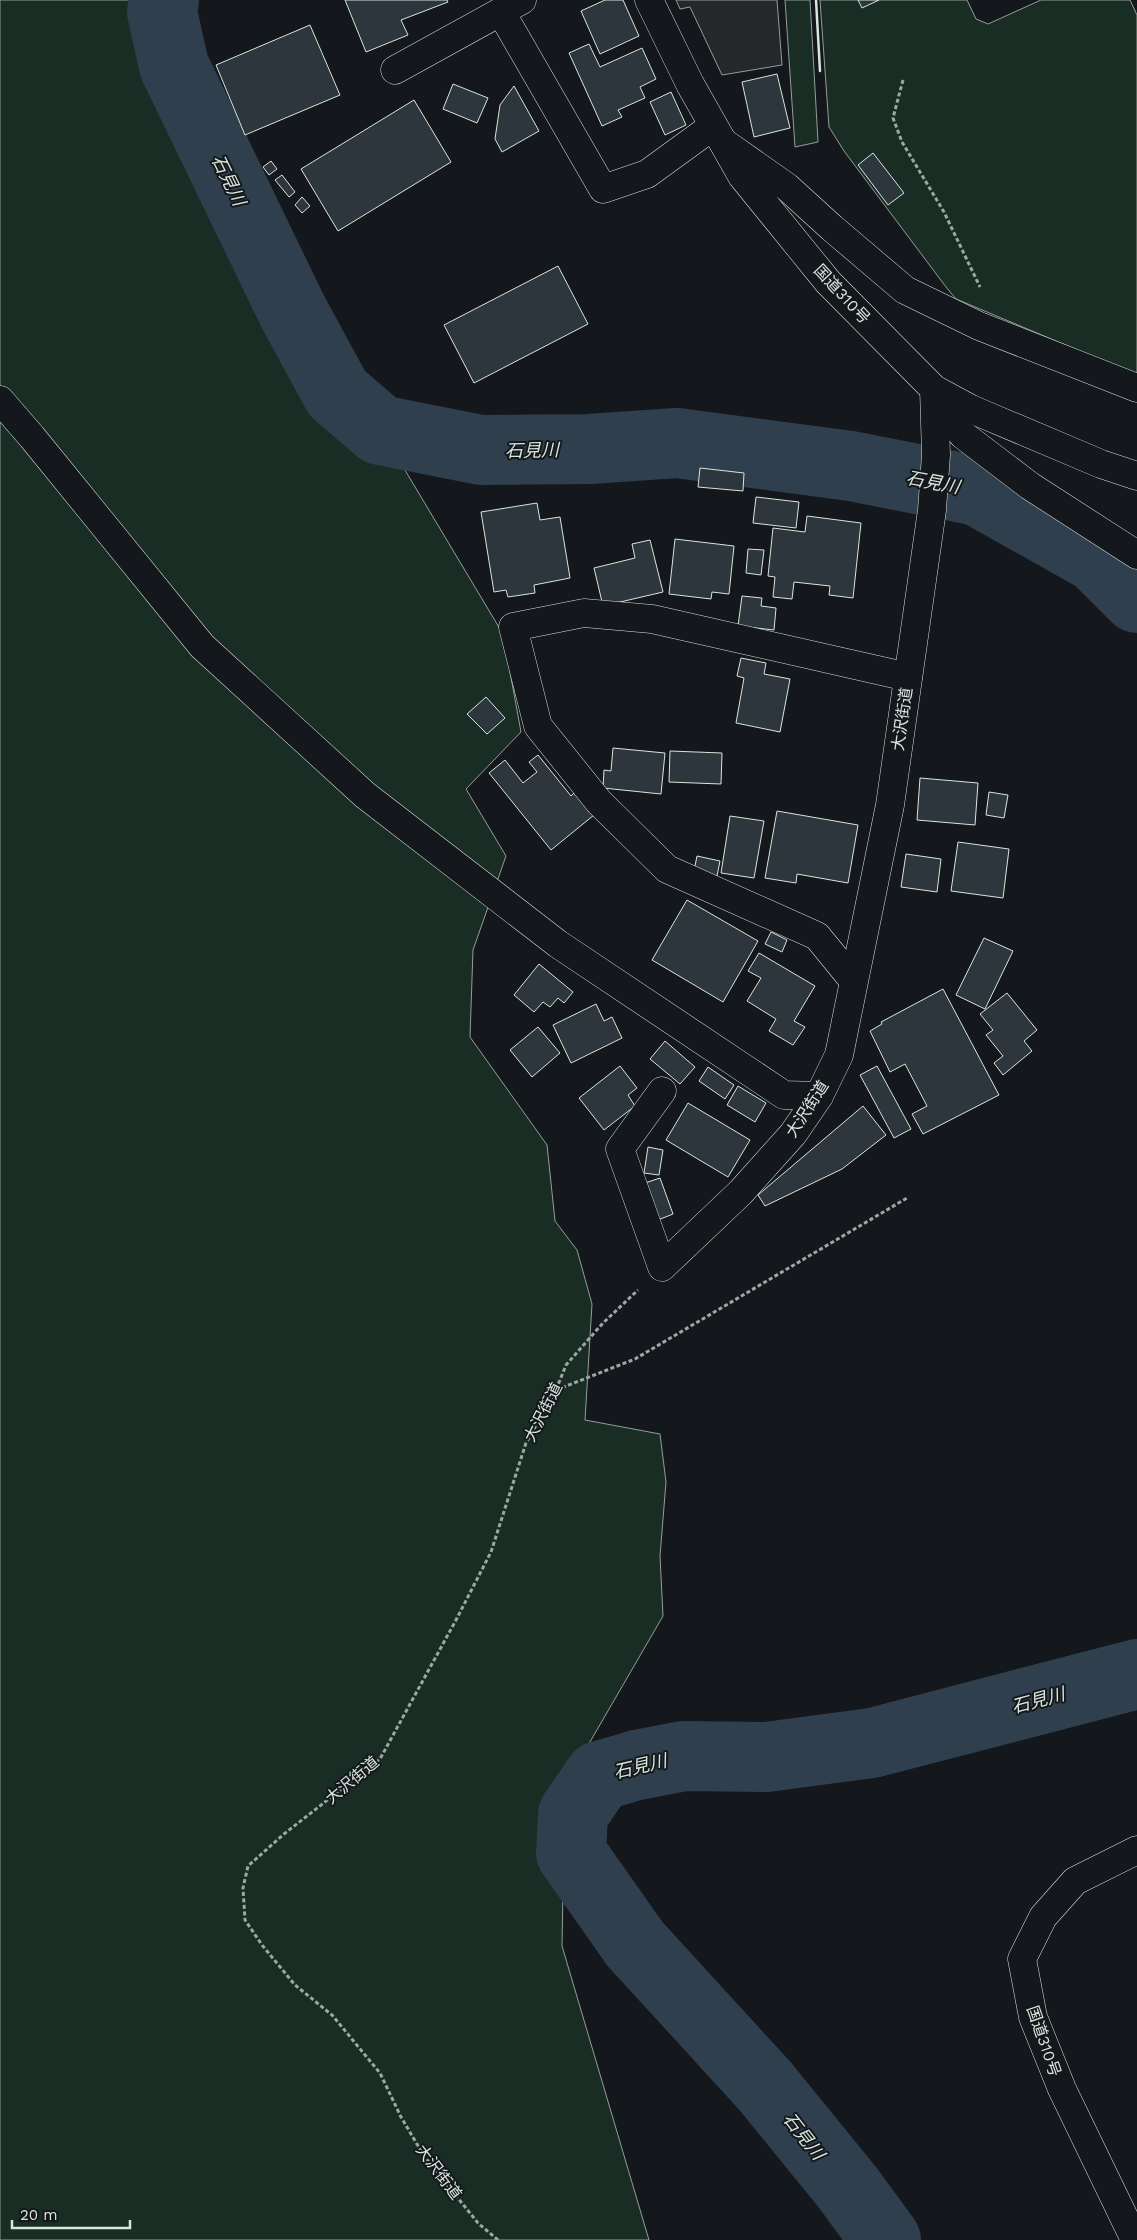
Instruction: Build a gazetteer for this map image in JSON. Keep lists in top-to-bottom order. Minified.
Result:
{"streets":{"main road":["国道310号","大沢街道"]},"crossings":[["国道310号","大沢街道"]],"water":["石見川"],"scale_bar":"20 m"}
